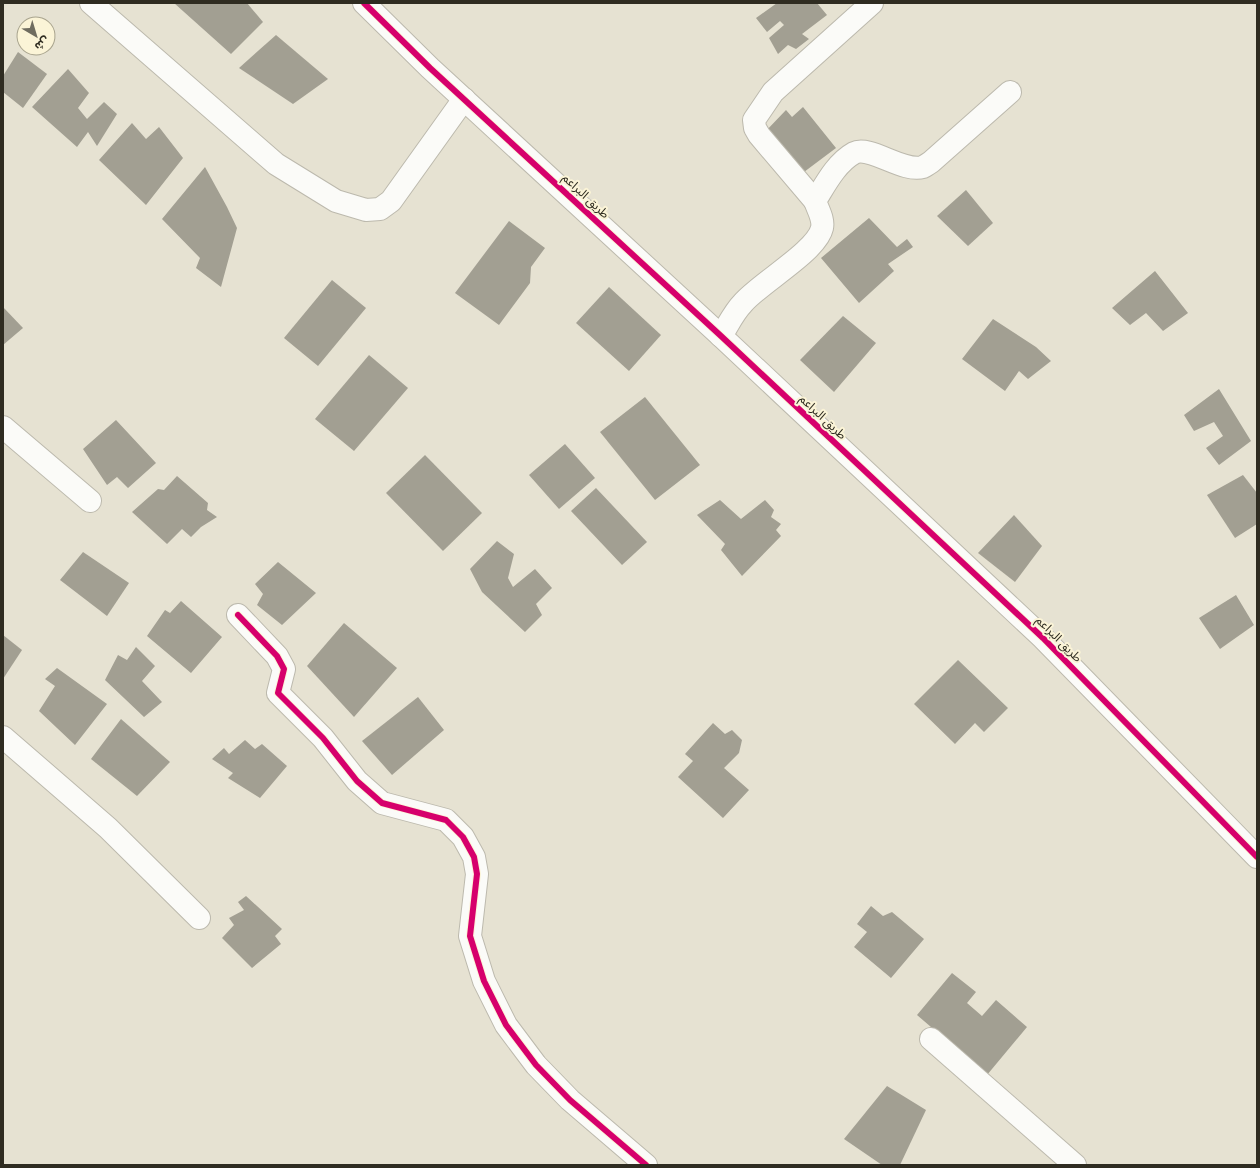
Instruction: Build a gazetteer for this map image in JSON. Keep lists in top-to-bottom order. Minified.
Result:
{"streets":{"street":["طريق البراعم"]},"north":"bottom right"}
